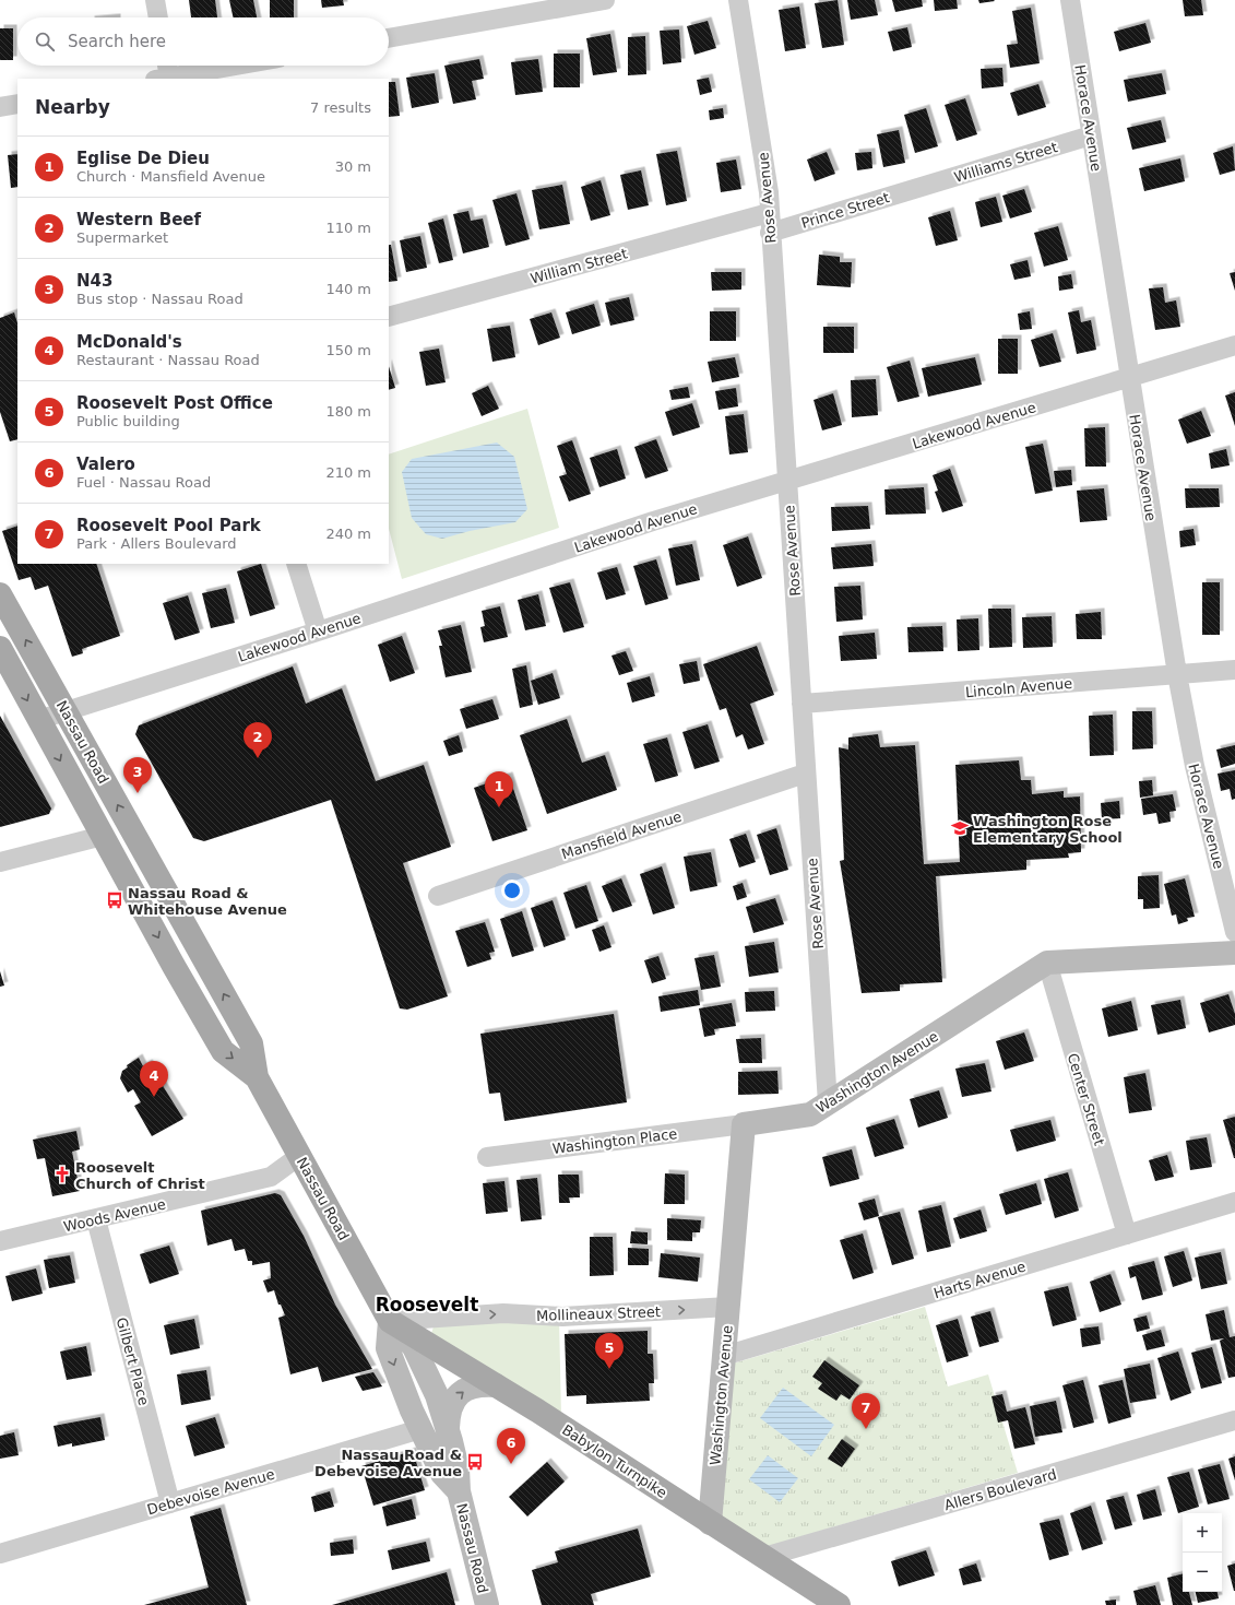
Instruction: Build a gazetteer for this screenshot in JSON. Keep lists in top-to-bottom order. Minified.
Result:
{"streets":{"main road":["Nassau Road","Babylon Turnpike"],"street":["Horace Avenue","Williams Street","Rose Avenue","Prince Street","William Street","Lakewood Avenue","Lincoln Avenue","Mansfield Avenue","Washington Avenue","Center Street","Washington Place","Woods Avenue","Harts Avenue","Mollineaux Street","Gilbert Place","Allers Boulevard","Debevoise Avenue"]},"crossings":[["Horace Avenue","Williams Street"],["Horace Avenue","Lakewood Avenue"],["Horace Avenue","Lincoln Avenue"],["Williams Street","Prince Street"],["Rose Avenue","Prince Street"],["Rose Avenue","William Street"],["Rose Avenue","Lakewood Avenue"],["Rose Avenue","Lincoln Avenue"],["Rose Avenue","Mansfield Avenue"],["Rose Avenue","Washington Avenue"],["Lakewood Avenue","Nassau Road"],["Nassau Road","Woods Avenue"],["Nassau Road","Mollineaux Street"],["Nassau Road","Babylon Turnpike"],["Nassau Road","Debevoise Avenue"],["Washington Avenue","Center Street"],["Washington Avenue","Washington Place"],["Washington Avenue","Harts Avenue"],["Washington Avenue","Mollineaux Street"],["Washington Avenue","Babylon Turnpike"],["Center Street","Harts Avenue"],["Woods Avenue","Gilbert Place"],["Mollineaux Street","Babylon Turnpike"],["Gilbert Place","Debevoise Avenue"],["Babylon Turnpike","Allers Boulevard"]],"one_way":["Mollineaux Street"],"districts":["Roosevelt"],"places":{"school or university":["Washington Rose Elementary School"],"bus stop":["Nassau Road & Whitehouse Avenue","Nassau Road & Debevoise Avenue"],"church":["Roosevelt Church of Christ"]},"page":{"search":"Search here","heading":["Nearby","7 results"],"list":[{"mark":"1","name":"Eglise De Dieu","note":"Church · Mansfield Avenue","value":"30 m"},{"mark":"2","name":"Western Beef","note":"Supermarket","value":"110 m"},{"mark":"3","name":"N43","note":"Bus stop · Nassau Road","value":"140 m"},{"mark":"4","name":"McDonald's","note":"Restaurant · Nassau Road","value":"150 m"},{"mark":"5","name":"Roosevelt Post Office","note":"Public building","value":"180 m"},{"mark":"6","name":"Valero","note":"Fuel · Nassau Road","value":"210 m"},{"mark":"7","name":"Roosevelt Pool Park","note":"Park · Allers Boulevard","value":"240 m"}],"pins":["2","3","1","4","5","7","6"],"map_buttons":["+","−"]}}
